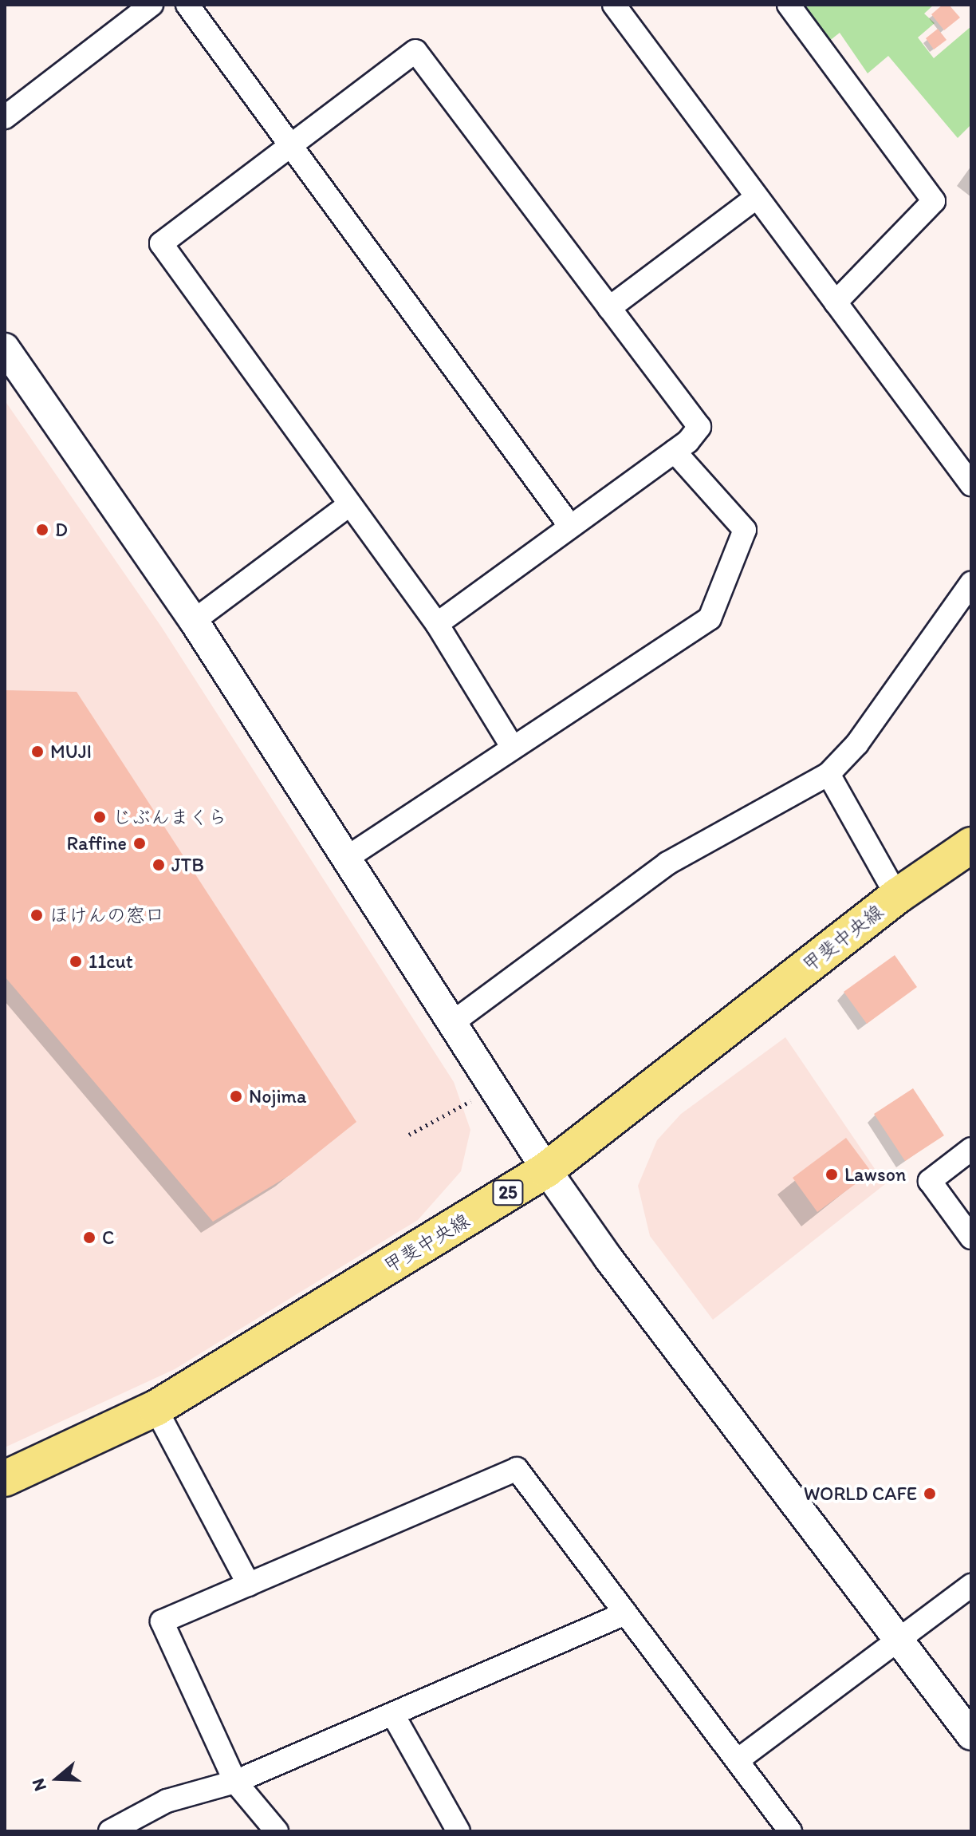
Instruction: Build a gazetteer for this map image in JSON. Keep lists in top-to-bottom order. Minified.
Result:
{"streets":{"main road":["甲斐中央線","25"]},"places":["D","MUJI","じぶんまくら","Raffine","JTB","ほけんの窓口","11cut","Nojima","Lawson","C","WORLD CAFE"],"north":"left"}
